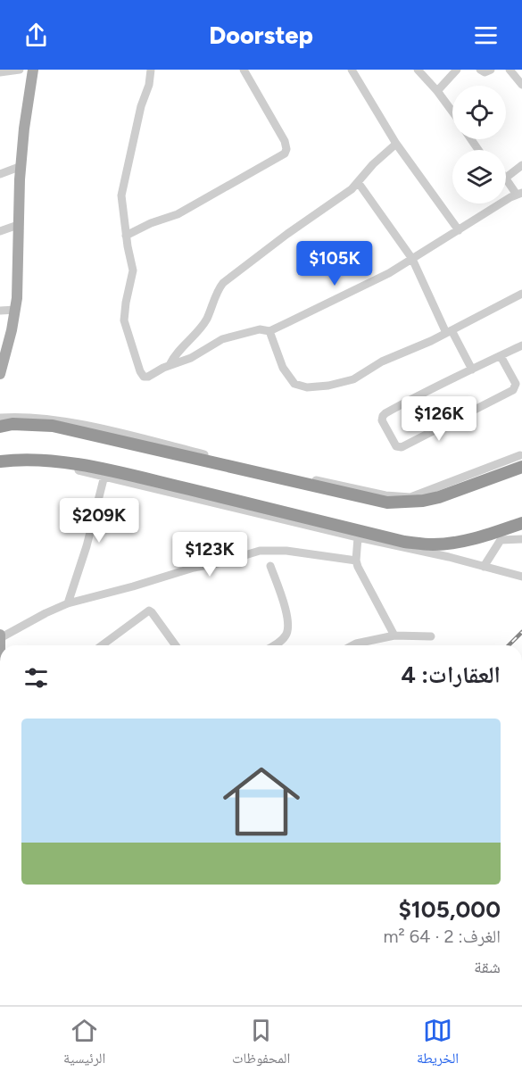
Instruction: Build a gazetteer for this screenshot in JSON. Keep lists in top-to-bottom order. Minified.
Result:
{"page":{"header":"Doorstep","price":["$105K","$126K","$209K","$123K"],"heading":"العقارات: 4","list":[{"name":"$105,000","note":"الغرف: 2 · 64 m² · شقة"}],"tabs":["الخريطة","المحفوظات","الرئيسية"]}}
